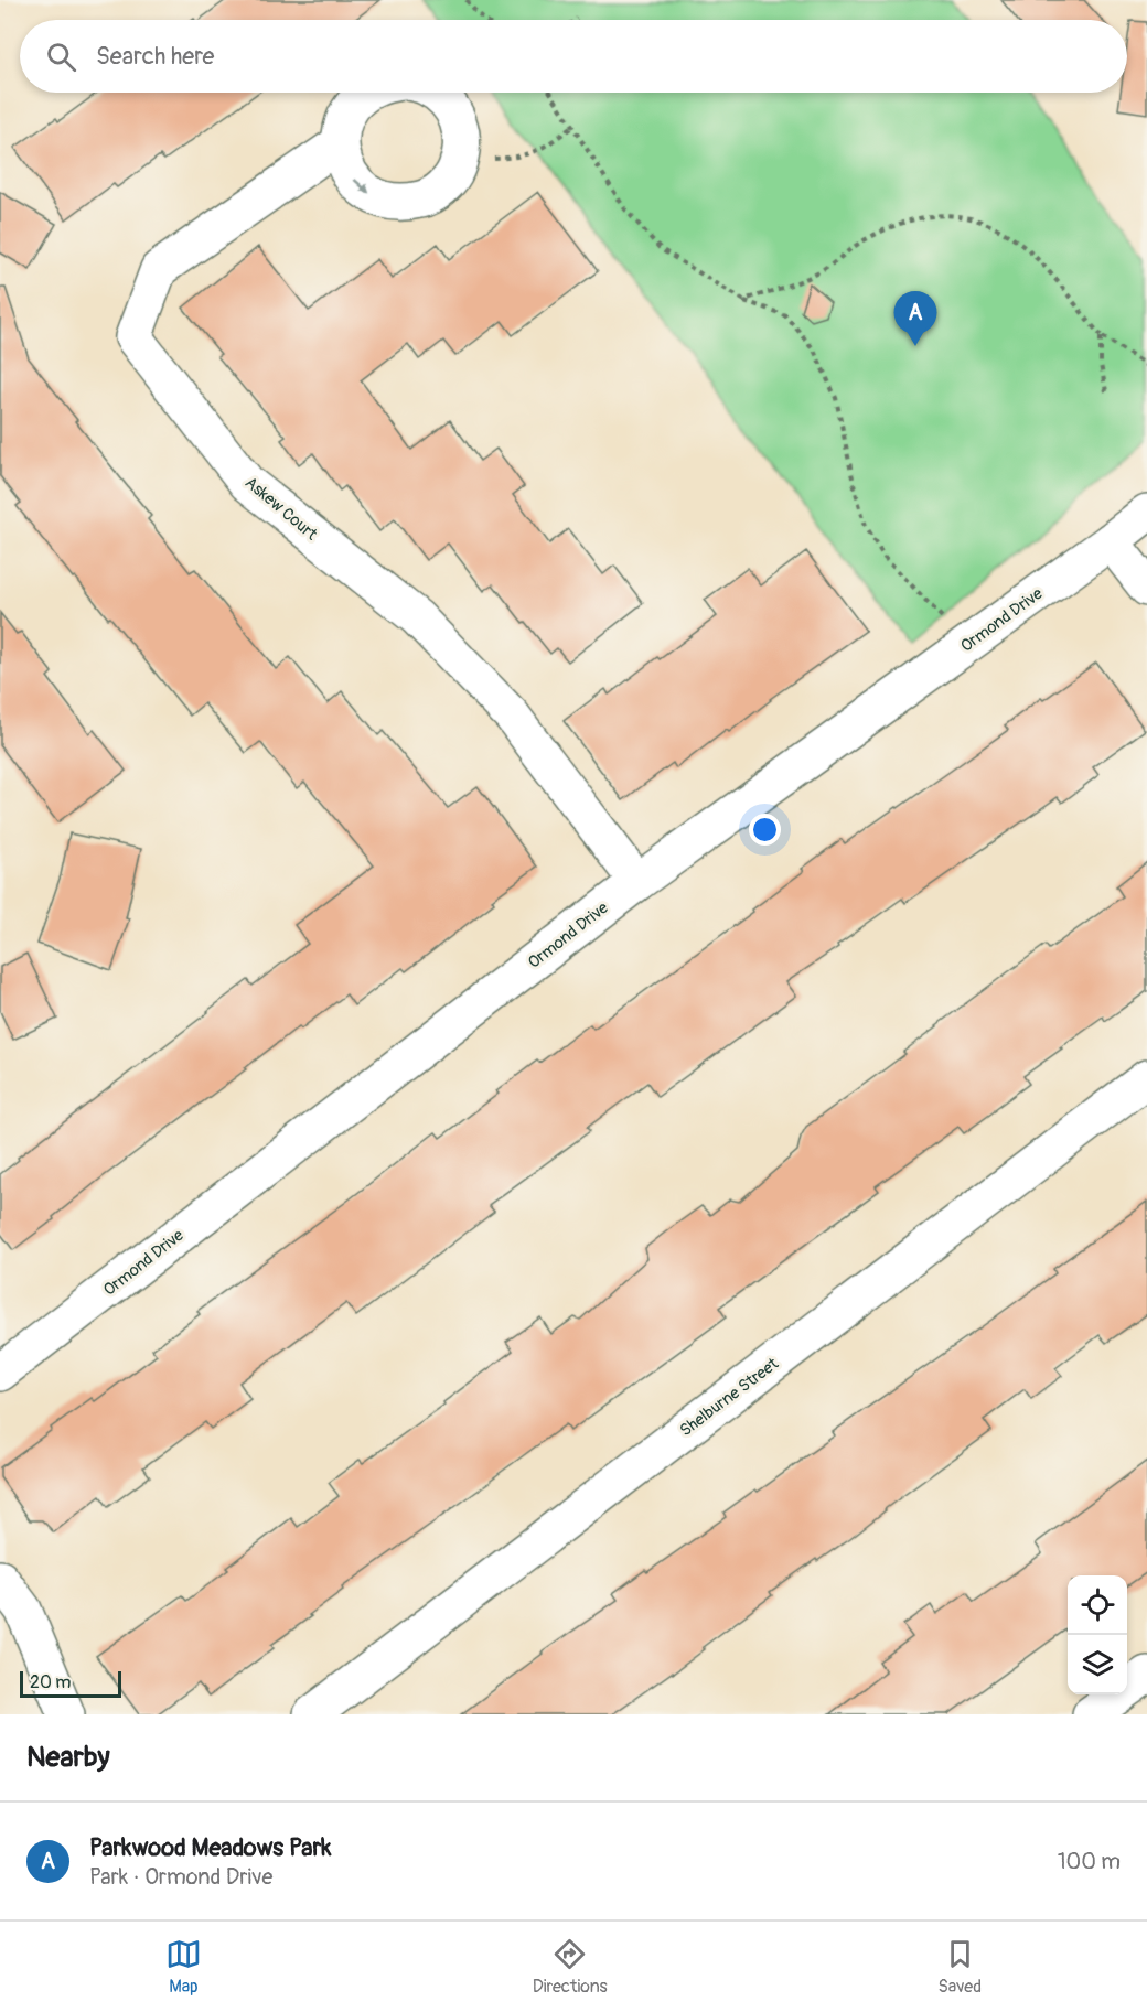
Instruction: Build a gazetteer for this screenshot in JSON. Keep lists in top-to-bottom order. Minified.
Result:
{"streets":{"street":["Askew Court","Ormond Drive","Shelburne Street"]},"crossings":[["Askew Court","Ormond Drive"]],"scale_bar":"20 m","page":{"search":"Search here","pins":"A","scale":"20 m","heading":"Nearby","list":[{"mark":"A","name":"Parkwood Meadows Park","note":"Park · Ormond Drive","value":"100 m"}],"nav":["Map","Directions","Saved"]}}
